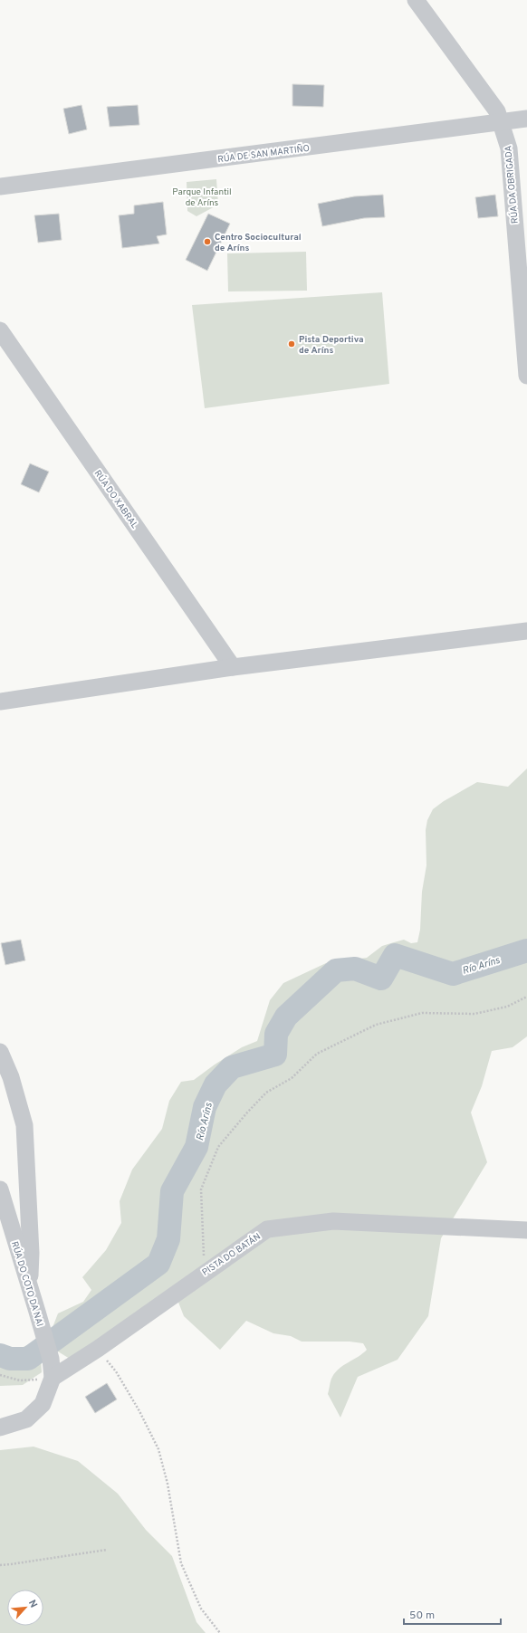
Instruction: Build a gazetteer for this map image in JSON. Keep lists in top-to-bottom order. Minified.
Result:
{"streets":{"street":["RÚA DE SAN MARTIÑO","RÚA DA OBRIGADA","RÚA DO XABRAL","PISTA DO BATÁN","RÚA DO COTO DA NAI"]},"crossings":[["RÚA DE SAN MARTIÑO","RÚA DA OBRIGADA"],["PISTA DO BATÁN","RÚA DO COTO DA NAI"]],"water":["Río Aríns"],"parks":["Parque Infantil de Aríns"],"places":["Centro Sociocultural de Aríns","Pista Deportiva de Aríns"],"scale_bar":"50 m","north":"top right"}
